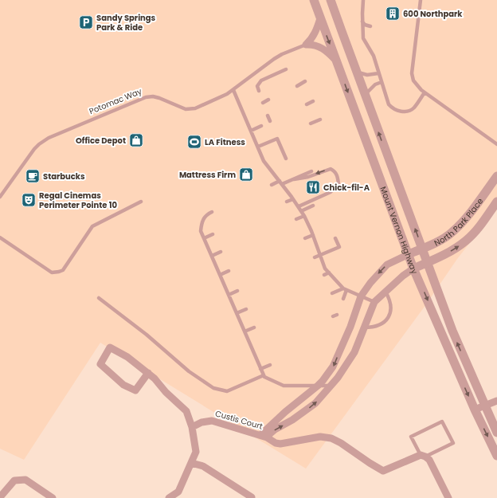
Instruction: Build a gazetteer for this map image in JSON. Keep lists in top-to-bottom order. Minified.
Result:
{"streets":{"street":["North Park Place","Mount Vernon Highway","Custis Court"],"lane":["Potomac Way"]},"crossings":[["North Park Place","Mount Vernon Highway"]],"places":{"building":["600 Northpark"],"parking":["Sandy Springs Park & Ride"],"shop":["Office Depot","Mattress Firm"],"sports":["LA Fitness"],"cafe":["Starbucks"],"restaurant":["Chick-fil-A"],"theatre":["Regal Cinemas Perimeter Pointe 10"]}}
